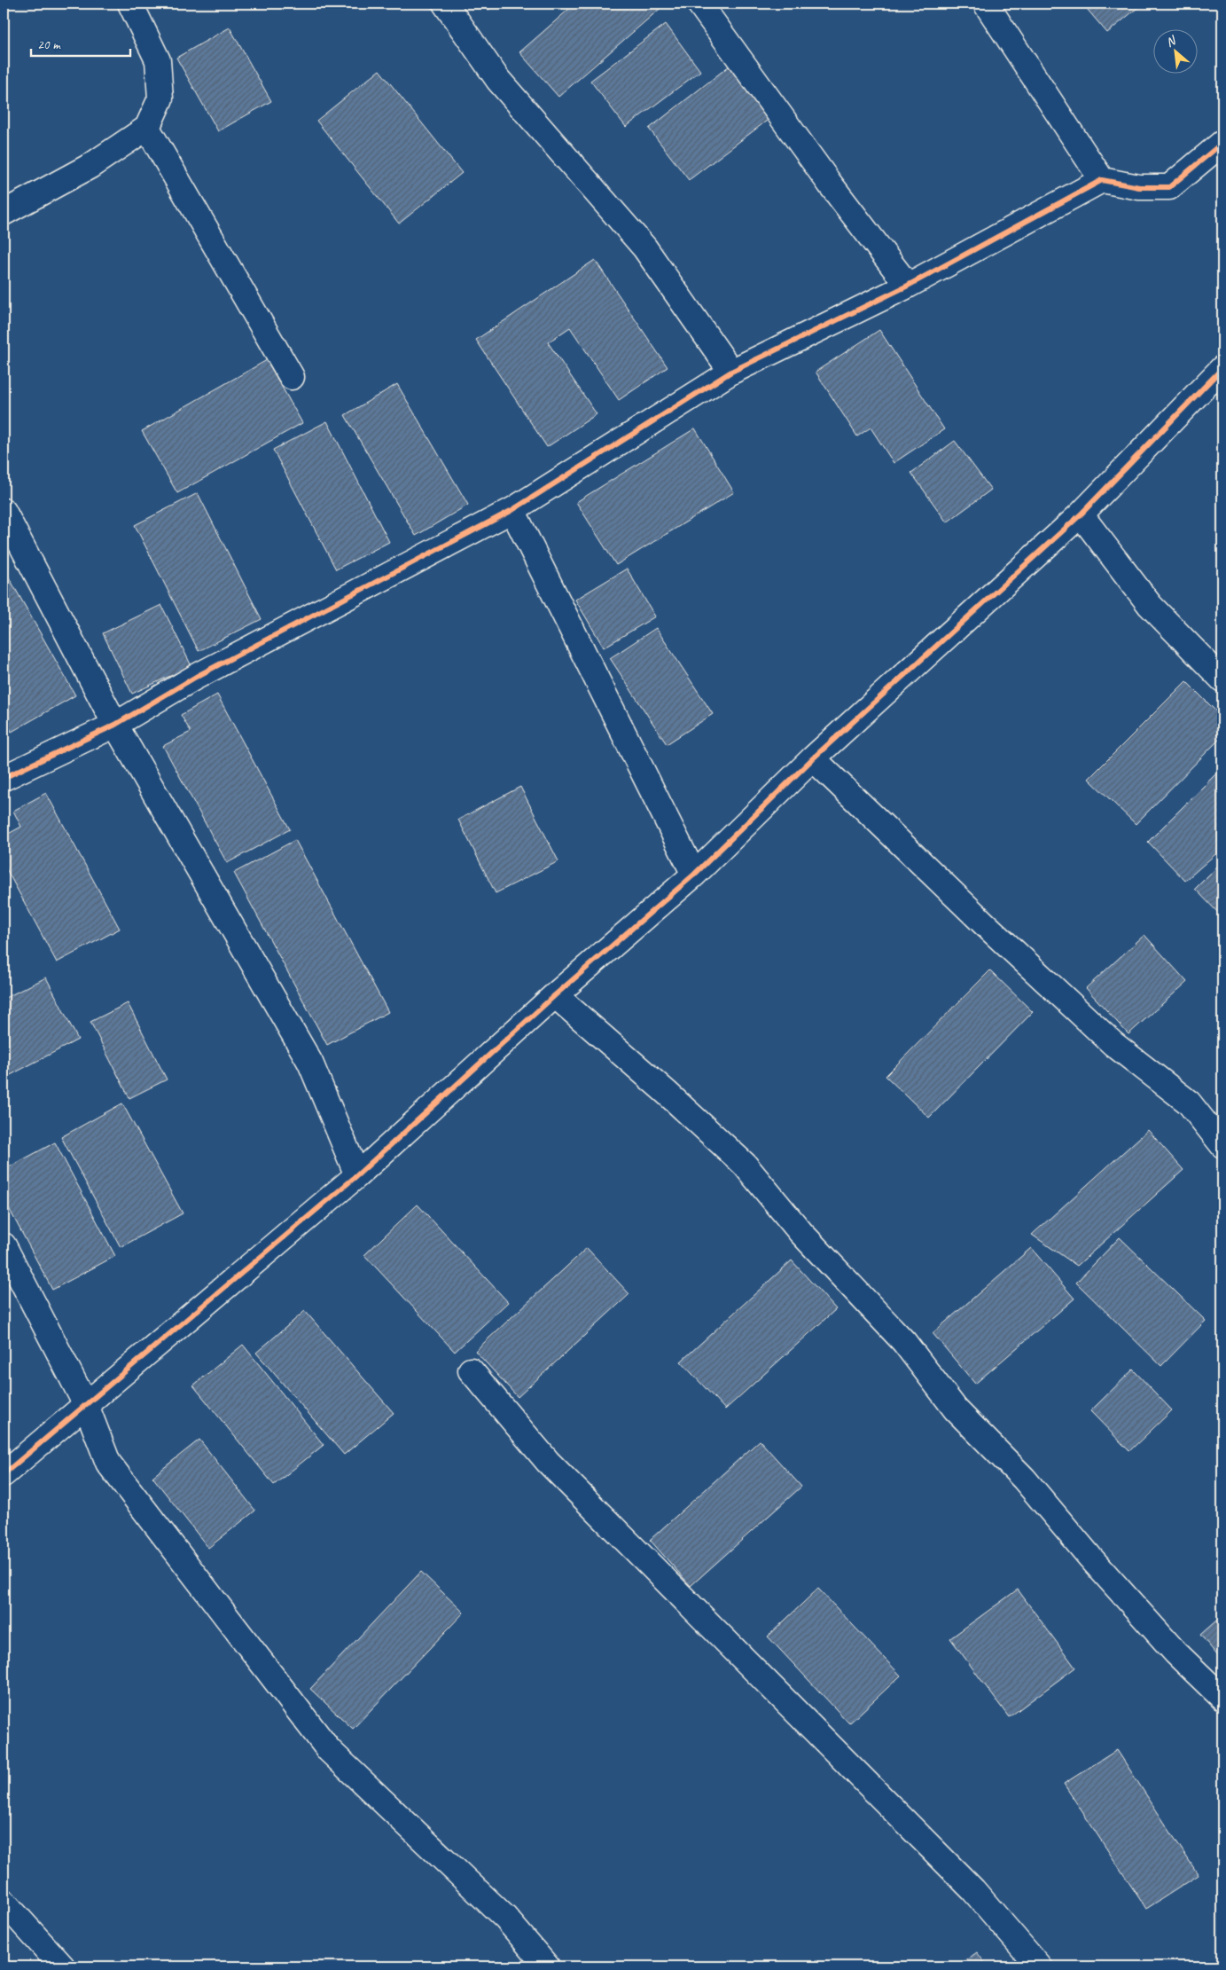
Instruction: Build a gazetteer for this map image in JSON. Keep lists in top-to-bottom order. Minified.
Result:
{"scale_bar":"20 m","north":"top left"}
